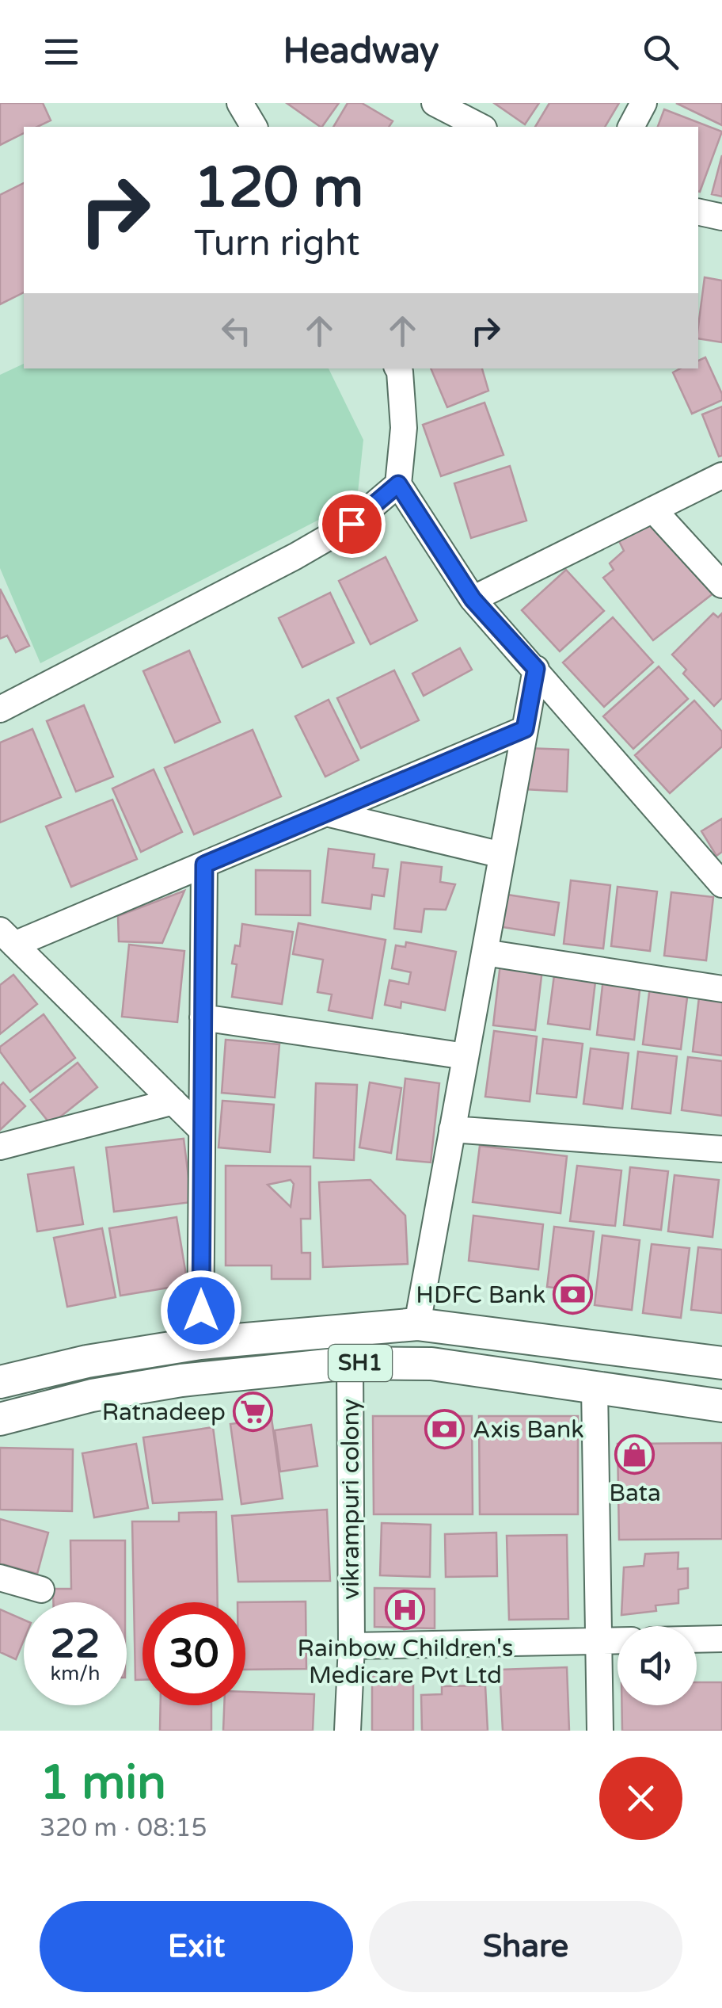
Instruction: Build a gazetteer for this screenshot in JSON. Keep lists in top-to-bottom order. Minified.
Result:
{"streets":{"main road":["SH1"],"street":["vikrampuri colony"]},"crossings":[["SH1","vikrampuri colony"]],"places":{"bank":["HDFC Bank","Axis Bank"],"supermarket":["Ratnadeep"],"shop":["Bata"],"hospital":["Rainbow Children's Medicare Pvt Ltd"]},"page":{"header":"Headway","turn":["120 m","Turn right"],"speed":"22 km/h","limit":"30","heading":["1 min","320 m · 08:15"],"buttons":["Exit","Share"]}}
